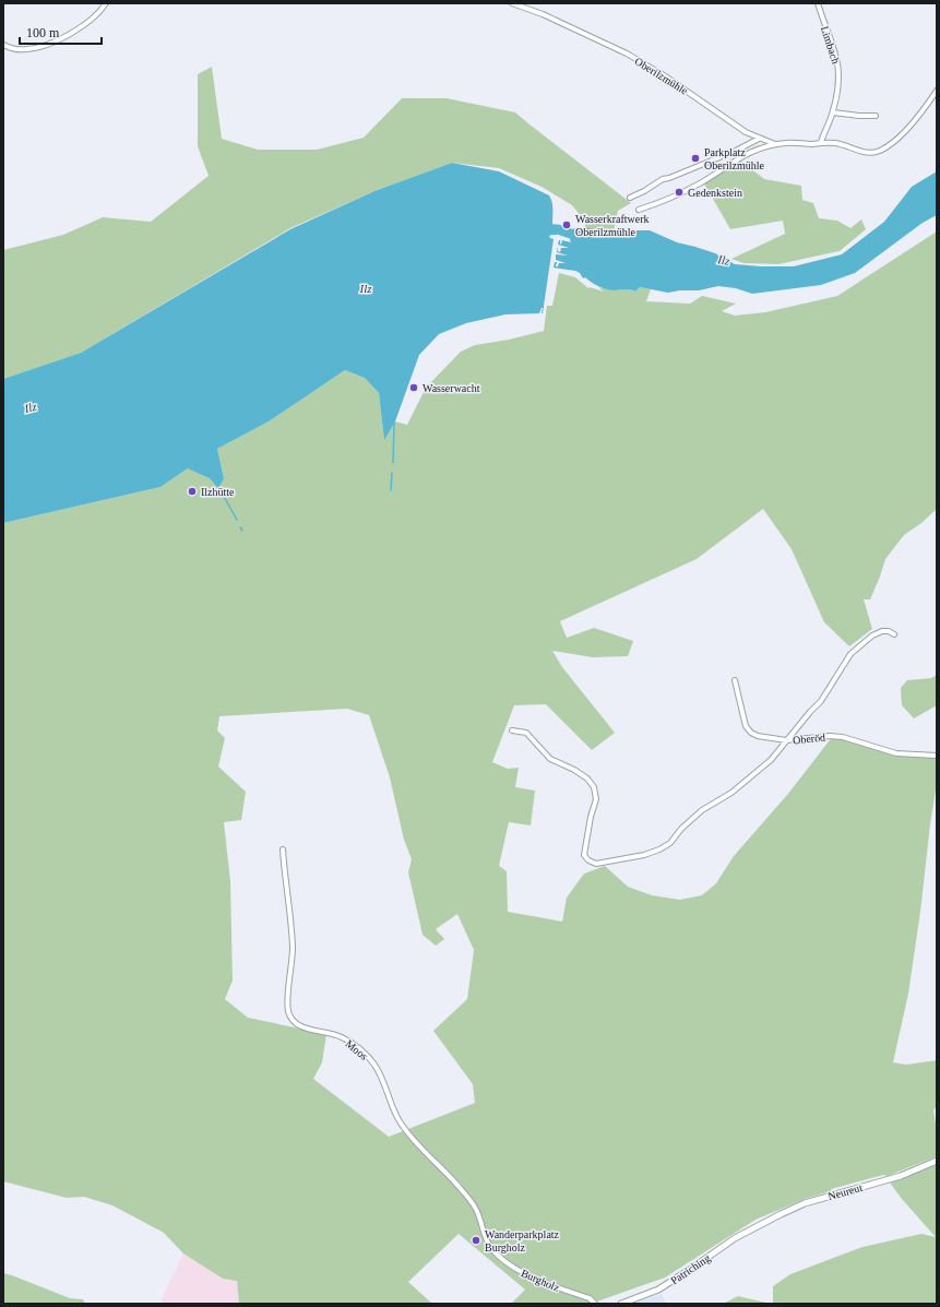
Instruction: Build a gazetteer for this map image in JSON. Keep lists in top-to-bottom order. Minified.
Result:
{"streets":{"street":["Limbach","Oberilzmühle","Oberöd","Moos","Neureut","Patriching","Burgholz"]},"crossings":[["Moos","Burgholz"],["Neureut","Patriching"]],"water":["Ilz"],"places":["Parkplatz Oberilzmühle","Gedenkstein","Wasserkraftwerk Oberilzmühle","Wasserwacht","Ilzhütte","Wanderparkplatz Burgholz"],"scale_bar":"100 m"}
